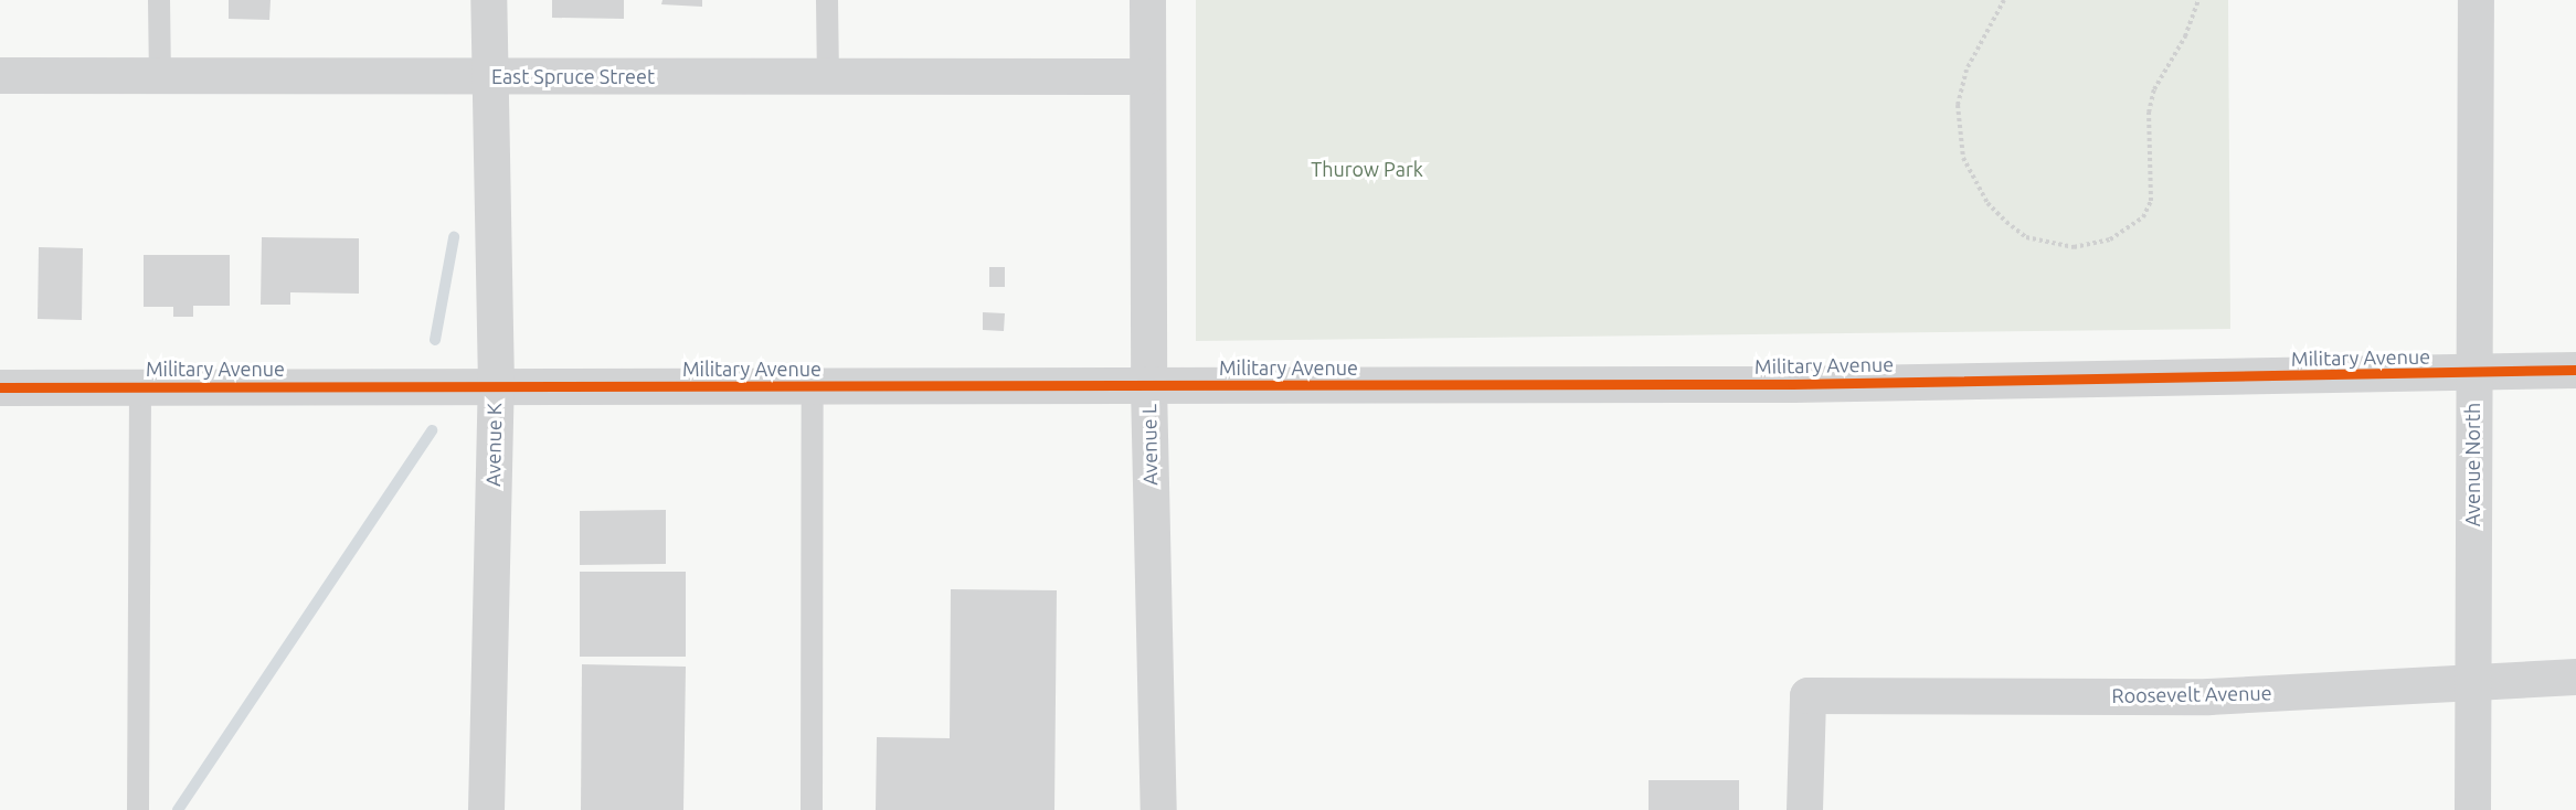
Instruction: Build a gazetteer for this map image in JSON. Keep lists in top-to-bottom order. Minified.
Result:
{"streets":{"street":["East Spruce Street","Military Avenue","Avenue K","Avenue L","Avenue North","Roosevelt Avenue"]},"crossings":[["East Spruce Street","Avenue K"],["East Spruce Street","Avenue L"],["Military Avenue","Avenue K"],["Military Avenue","Avenue L"],["Military Avenue","Avenue North"],["Avenue North","Roosevelt Avenue"]],"parks":["Thurow Park"]}
